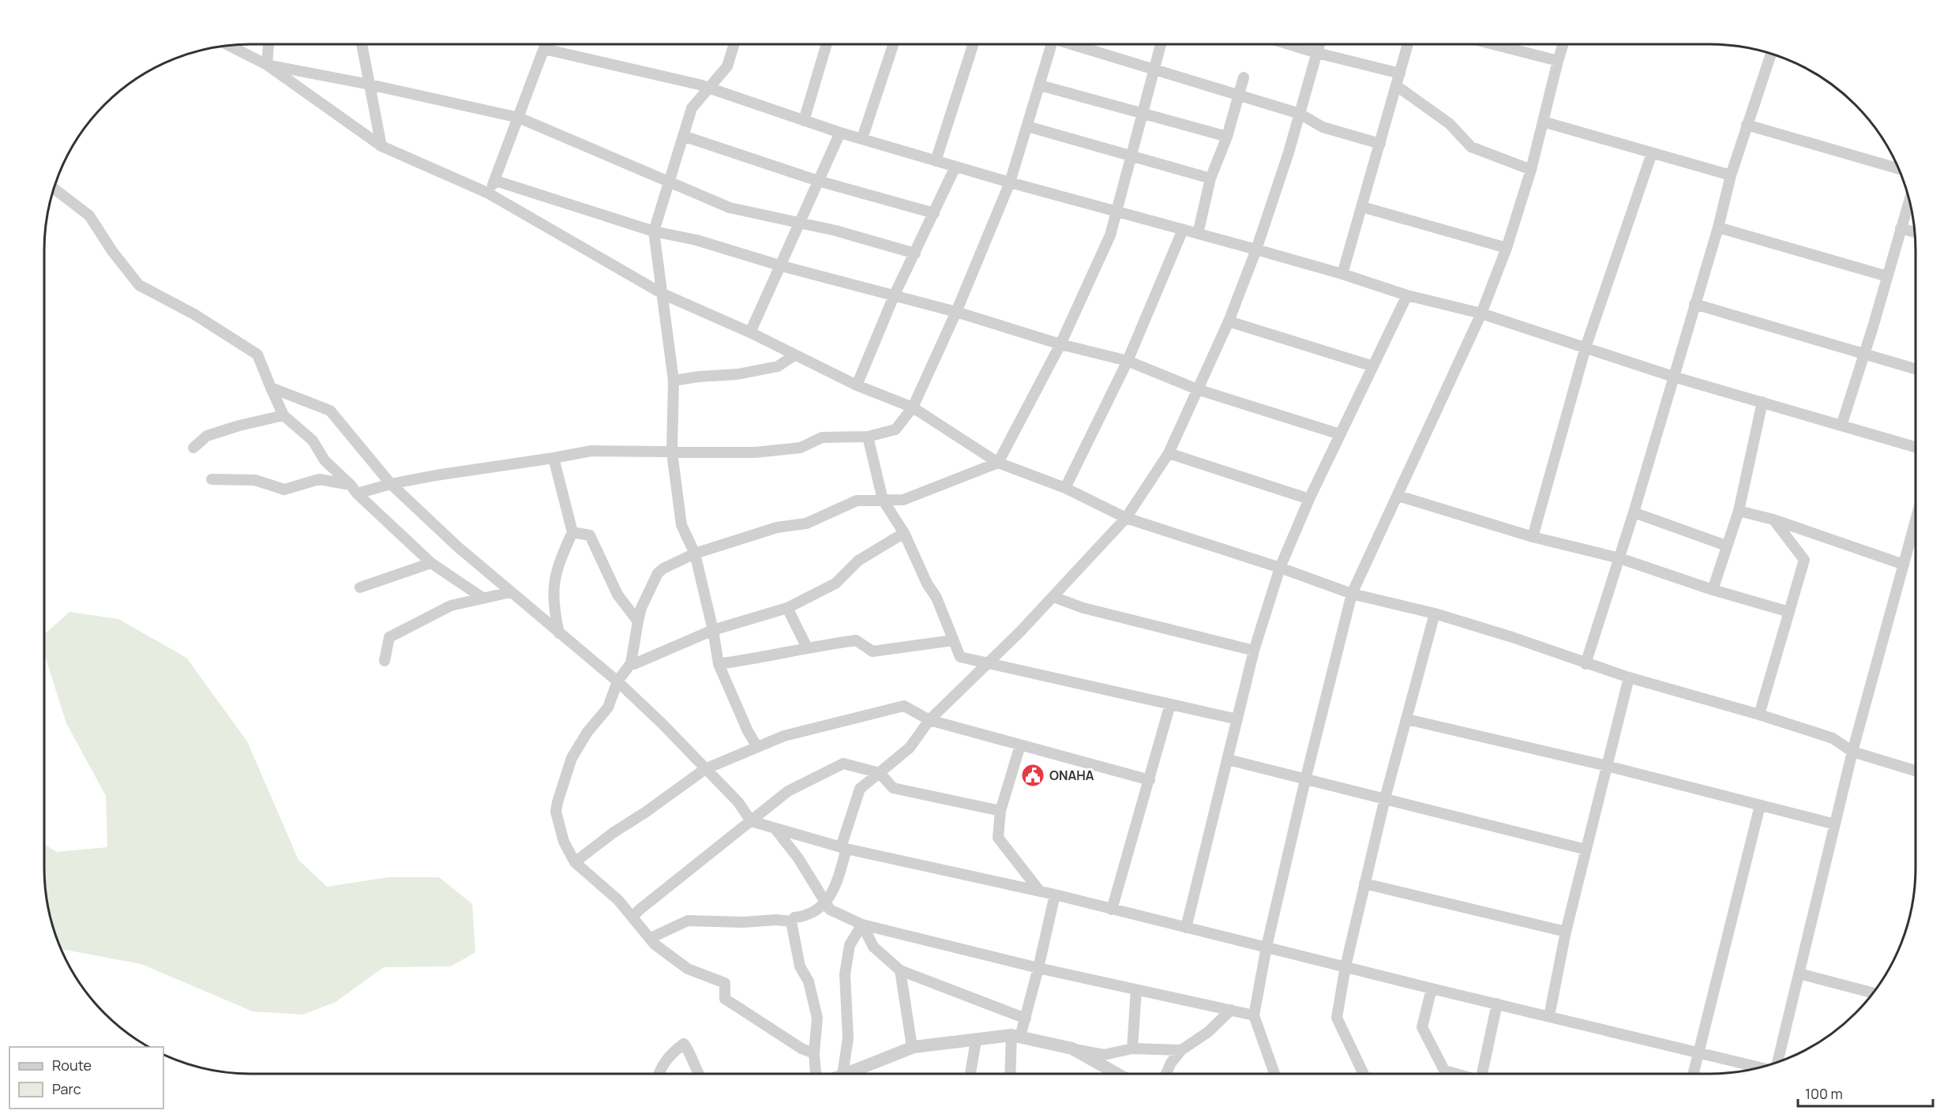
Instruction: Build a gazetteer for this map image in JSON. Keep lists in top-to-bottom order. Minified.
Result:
{"places":{"public building":["ONAHA"]},"legend":["Route","Parc"],"scale_bar":"100 m"}
